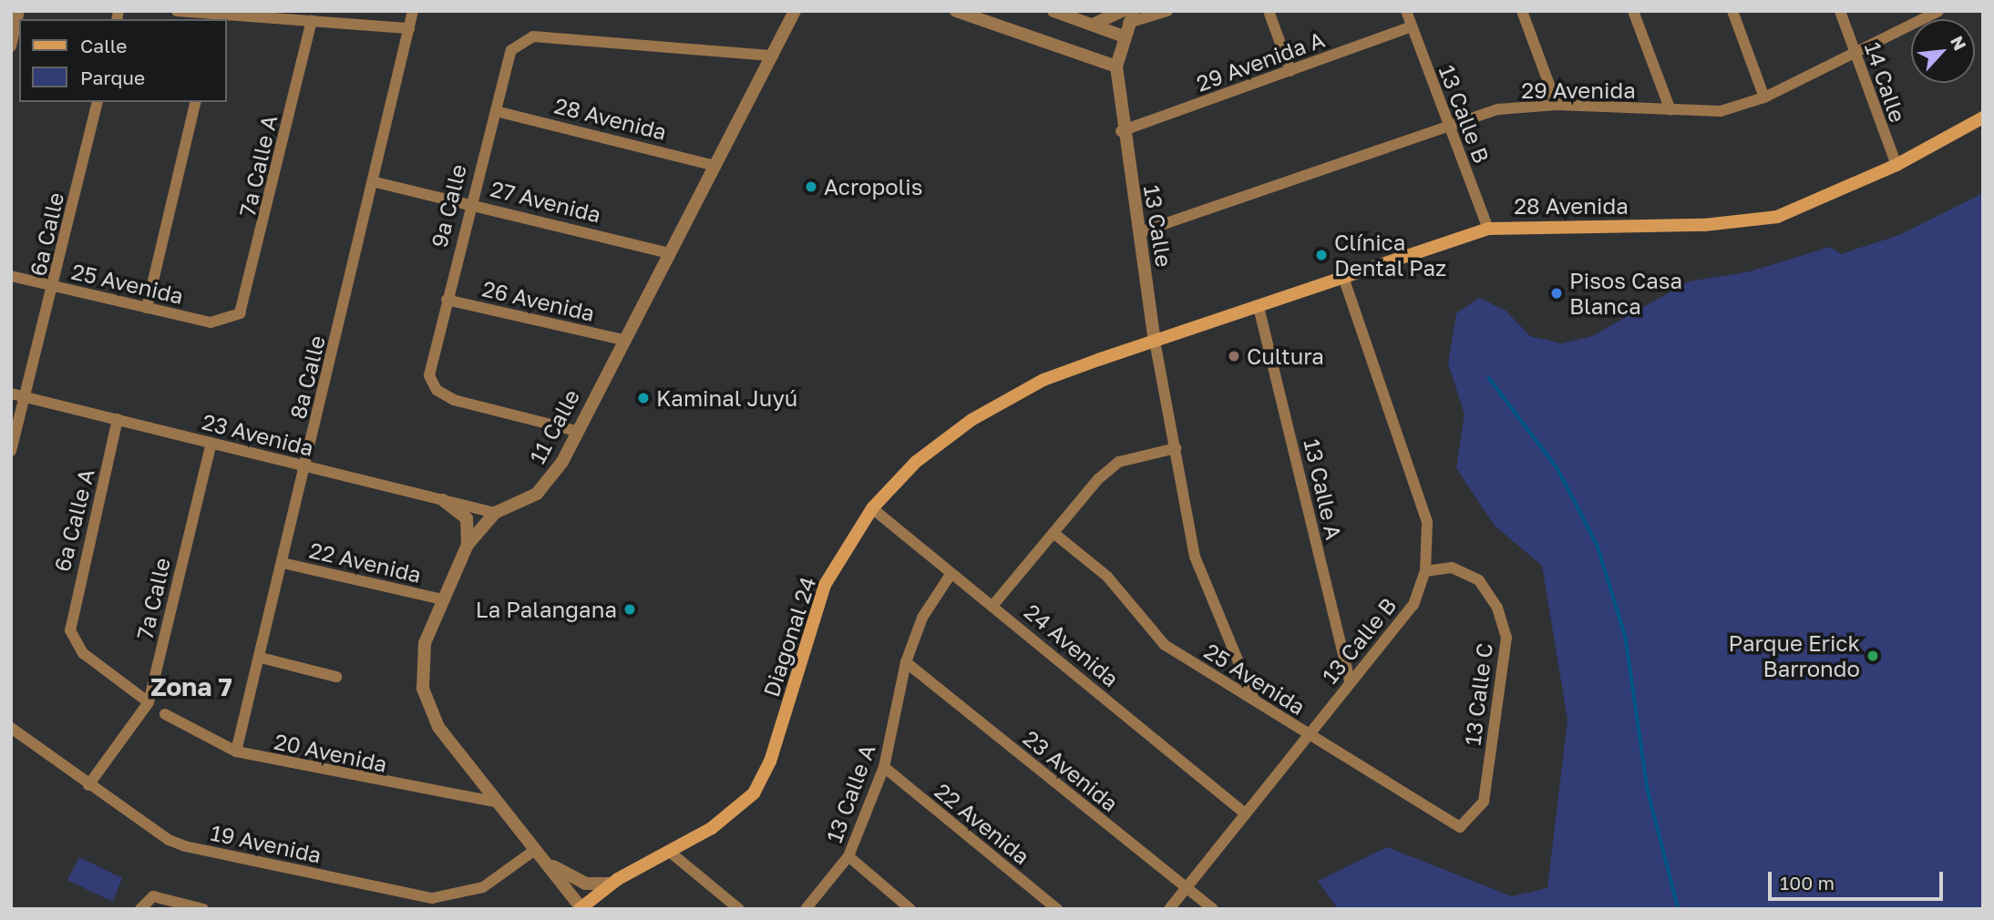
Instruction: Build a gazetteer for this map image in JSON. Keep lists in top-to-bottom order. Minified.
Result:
{"streets":{"main road":["28 Avenida","Diagonal 24"],"street":["29 Avenida A","14 Calle","29 Avenida","13 Calle B","7a Calle A","27 Avenida","9a Calle","13 Calle","6a Calle","25 Avenida","26 Avenida","8a Calle","11 Calle","23 Avenida","13 Calle A","6a Calle A","22 Avenida","7a Calle","24 Avenida","13 Calle C","20 Avenida","19 Avenida"]},"crossings":[["29 Avenida A","13 Calle B"],["29 Avenida A","13 Calle"],["14 Calle","29 Avenida"],["14 Calle","28 Avenida"],["29 Avenida","13 Calle B"],["29 Avenida","13 Calle"],["13 Calle B","28 Avenida"],["13 Calle B","25 Avenida"],["13 Calle B","23 Avenida"],["13 Calle B","13 Calle A"],["13 Calle B","24 Avenida"],["13 Calle B","13 Calle C"],["28 Avenida","9a Calle"],["28 Avenida","13 Calle"],["28 Avenida","11 Calle"],["28 Avenida","13 Calle A"],["28 Avenida","Diagonal 24"],["7a Calle A","25 Avenida"],["27 Avenida","9a Calle"],["27 Avenida","8a Calle"],["27 Avenida","11 Calle"],["9a Calle","26 Avenida"],["9a Calle","11 Calle"],["13 Calle","25 Avenida"],["13 Calle","Diagonal 24"],["6a Calle","25 Avenida"],["6a Calle","23 Avenida"],["25 Avenida","13 Calle C"],["26 Avenida","11 Calle"],["8a Calle","23 Avenida"],["8a Calle","22 Avenida"],["8a Calle","20 Avenida"],["11 Calle","23 Avenida"],["11 Calle","22 Avenida"],["11 Calle","Diagonal 24"],["11 Calle","20 Avenida"],["11 Calle","19 Avenida"],["23 Avenida","13 Calle A"],["23 Avenida","6a Calle A"],["23 Avenida","7a Calle"],["13 Calle A","22 Avenida"],["13 Calle A","24 Avenida"],["6a Calle A","7a Calle"],["7a Calle","19 Avenida"],["Diagonal 24","24 Avenida"]],"districts":["Zona 7"],"places":["Acropolis","Clínica Dental Paz","Pisos Casa Blanca","Cultura","Kaminal Juyú","La Palangana","Parque Erick Barrondo"],"legend":["Calle","Parque"],"scale_bar":"100 m","north":"top right"}
